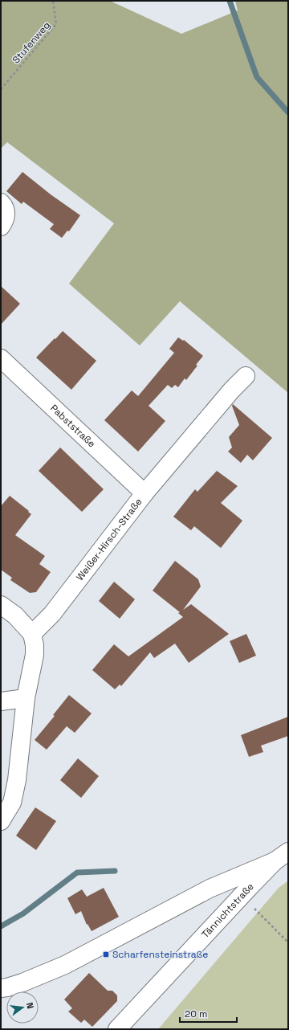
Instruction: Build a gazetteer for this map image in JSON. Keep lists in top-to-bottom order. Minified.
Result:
{"streets":{"street":["Pabststraße","Weißer-Hirsch-Straße","Tännichtstraße"],"path":["Stufenweg"]},"crossings":[["Pabststraße","Weißer-Hirsch-Straße"]],"places":{"transit":["Scharfensteinstraße"]},"scale_bar":"20 m","north":"right"}
